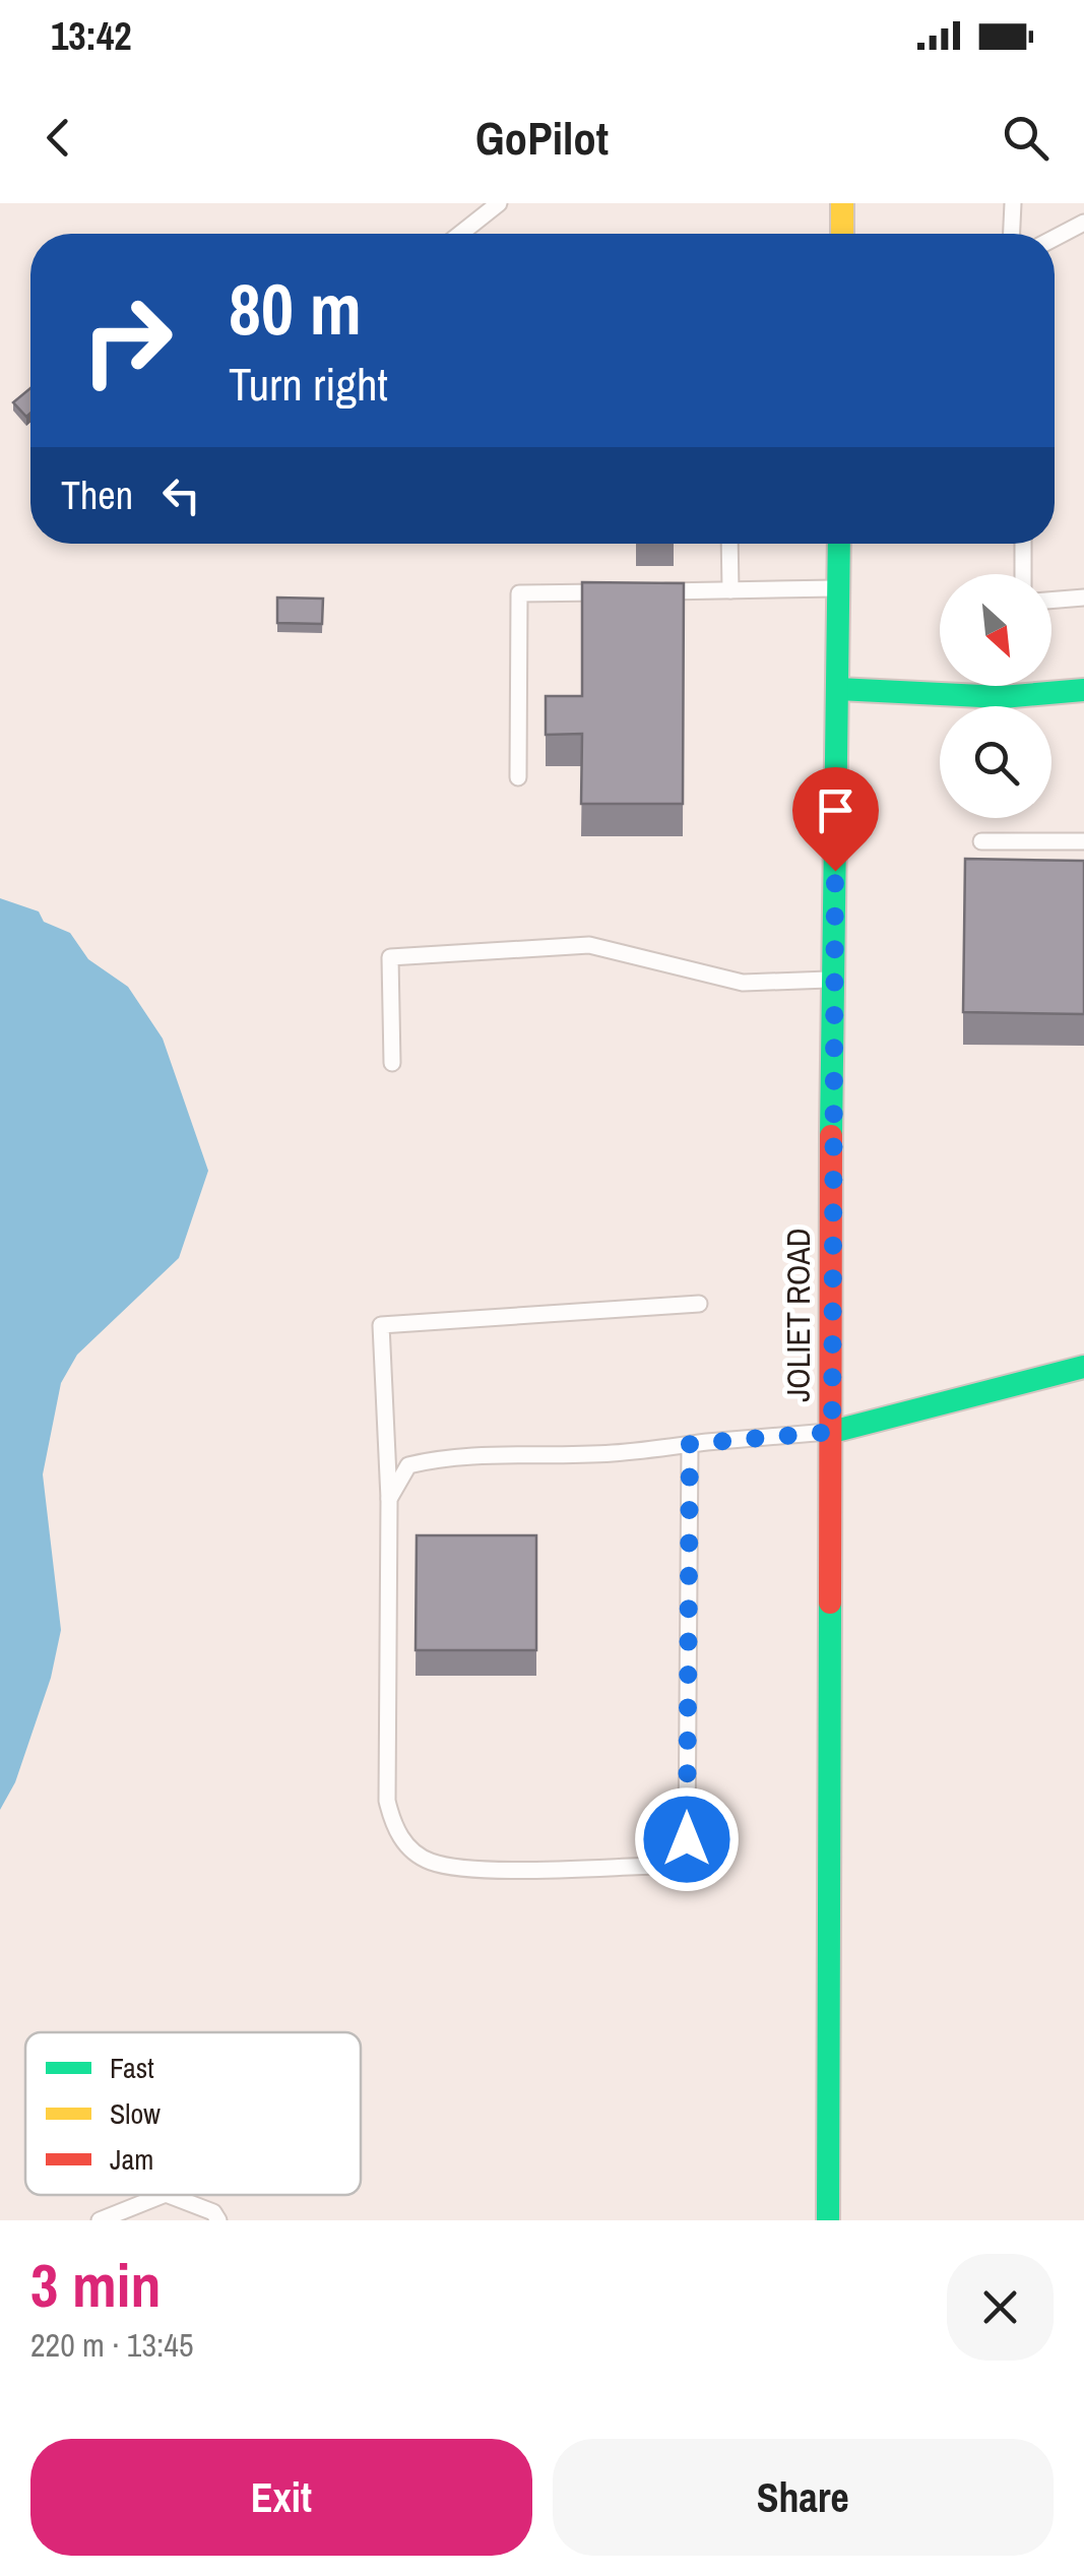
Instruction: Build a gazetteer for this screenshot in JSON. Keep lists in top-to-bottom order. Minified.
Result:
{"streets":{"main road":["JOLIET ROAD"]},"legend":["Fast","Slow","Jam"],"north":"bottom right","page":{"status":"13:42","header":"GoPilot","turn":["80 m","Turn right"],"then":"Then","heading":["3 min","220 m · 13:45"],"buttons":["Exit","Share"]}}
